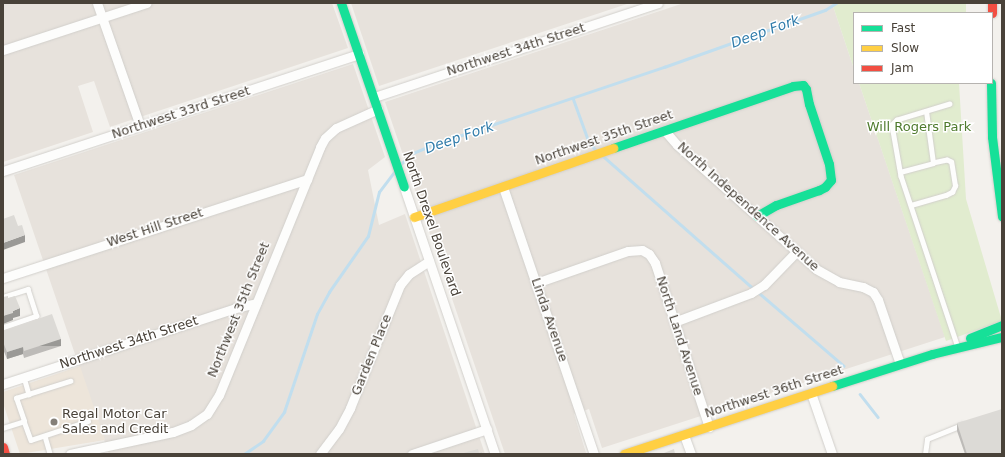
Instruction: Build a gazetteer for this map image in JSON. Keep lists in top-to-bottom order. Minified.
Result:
{"streets":{"main road":["Northwest 35th Street","North Drexel Boulevard","Northwest 36th Street"],"street":["Northwest 34th Street","Northwest 33rd Street","North Independence Avenue","West Hill Street","Linda Avenue","North Land Avenue","Garden Place"]},"crossings":[["Northwest 34th Street","Northwest 35th Street"],["Northwest 34th Street","North Drexel Boulevard"],["Northwest 33rd Street","North Drexel Boulevard"],["Northwest 35th Street","North Independence Avenue"],["Northwest 35th Street","North Drexel Boulevard"],["Northwest 35th Street","West Hill Street"],["Northwest 35th Street","Linda Avenue"],["North Independence Avenue","Northwest 36th Street"],["North Drexel Boulevard","Garden Place"],["Linda Avenue","North Land Avenue"],["North Land Avenue","Northwest 36th Street"]],"water":["Deep Fork"],"parks":["Will Rogers Park"],"places":["Regal Motor Car Sales and Credit"],"legend":["Fast","Slow","Jam"]}
